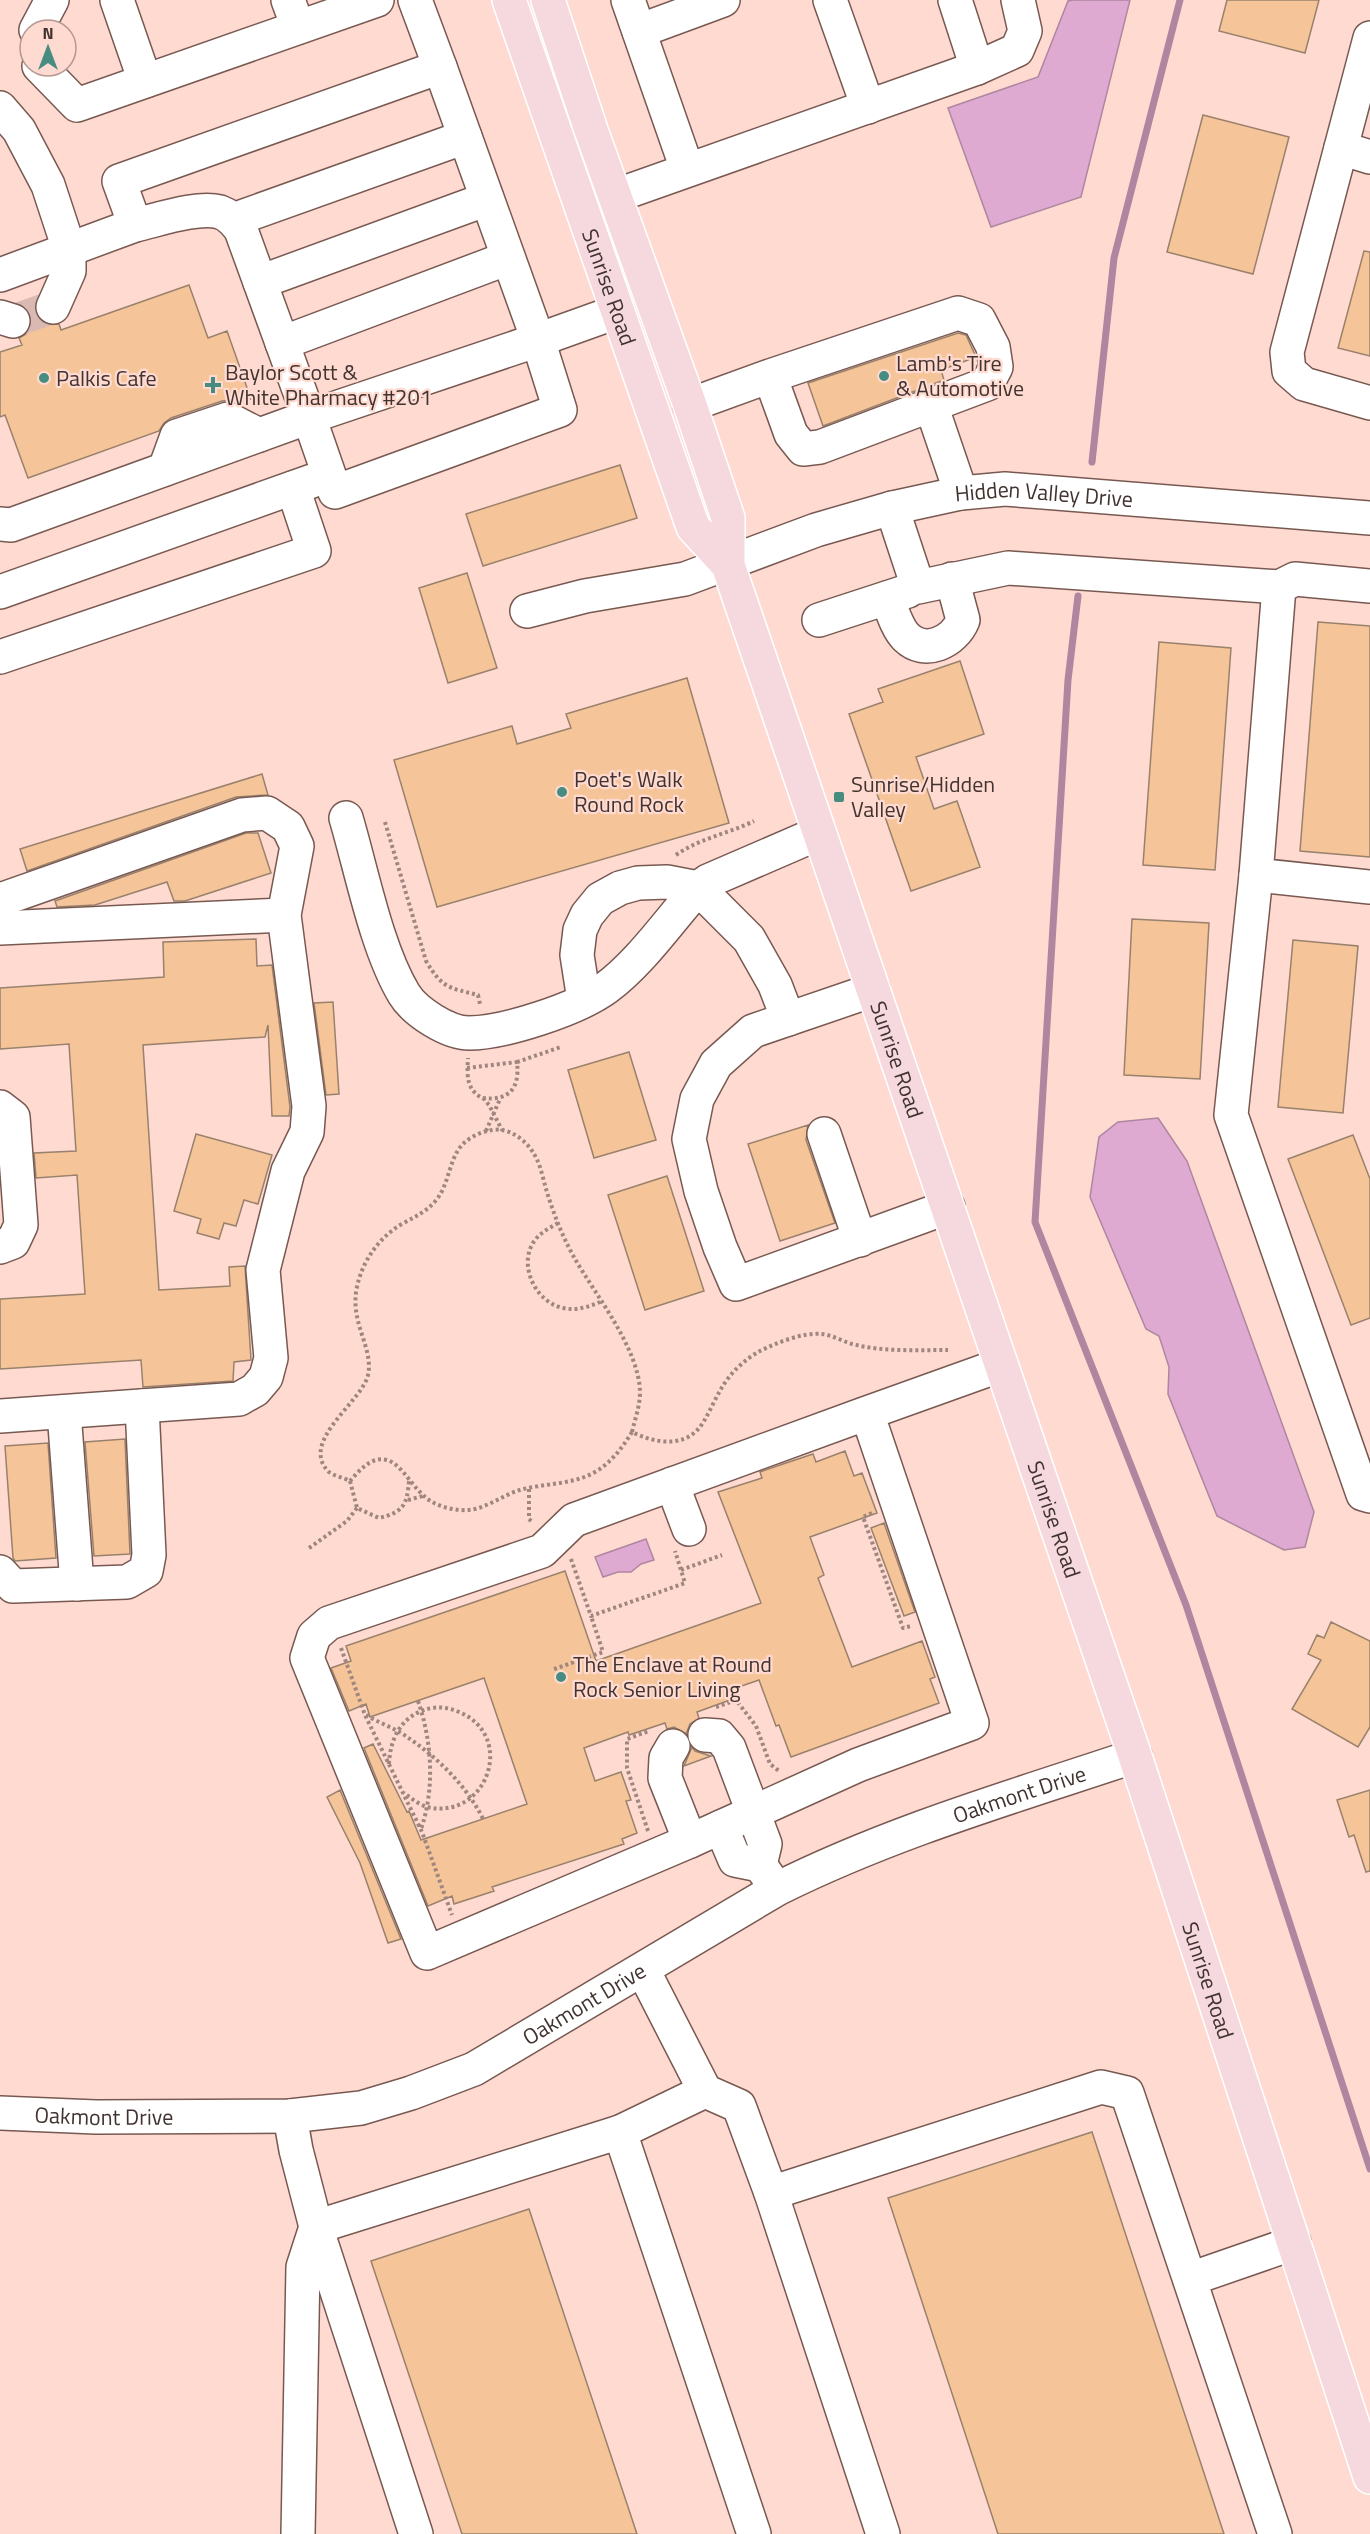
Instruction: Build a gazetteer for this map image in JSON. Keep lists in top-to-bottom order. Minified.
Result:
{"streets":{"main road":["Sunrise Road"],"street":["Hidden Valley Drive","Oakmont Drive"]},"crossings":[["Sunrise Road","Hidden Valley Drive"],["Sunrise Road","Oakmont Drive"]],"places":{"other":["Lamb's Tire & Automotive","Palkis Cafe","Poet's Walk Round Rock","The Enclave at Round Rock Senior Living"],"health":["Baylor Scott & White Pharmacy #201"],"transit":["Sunrise/Hidden Valley"]},"north":"top"}
